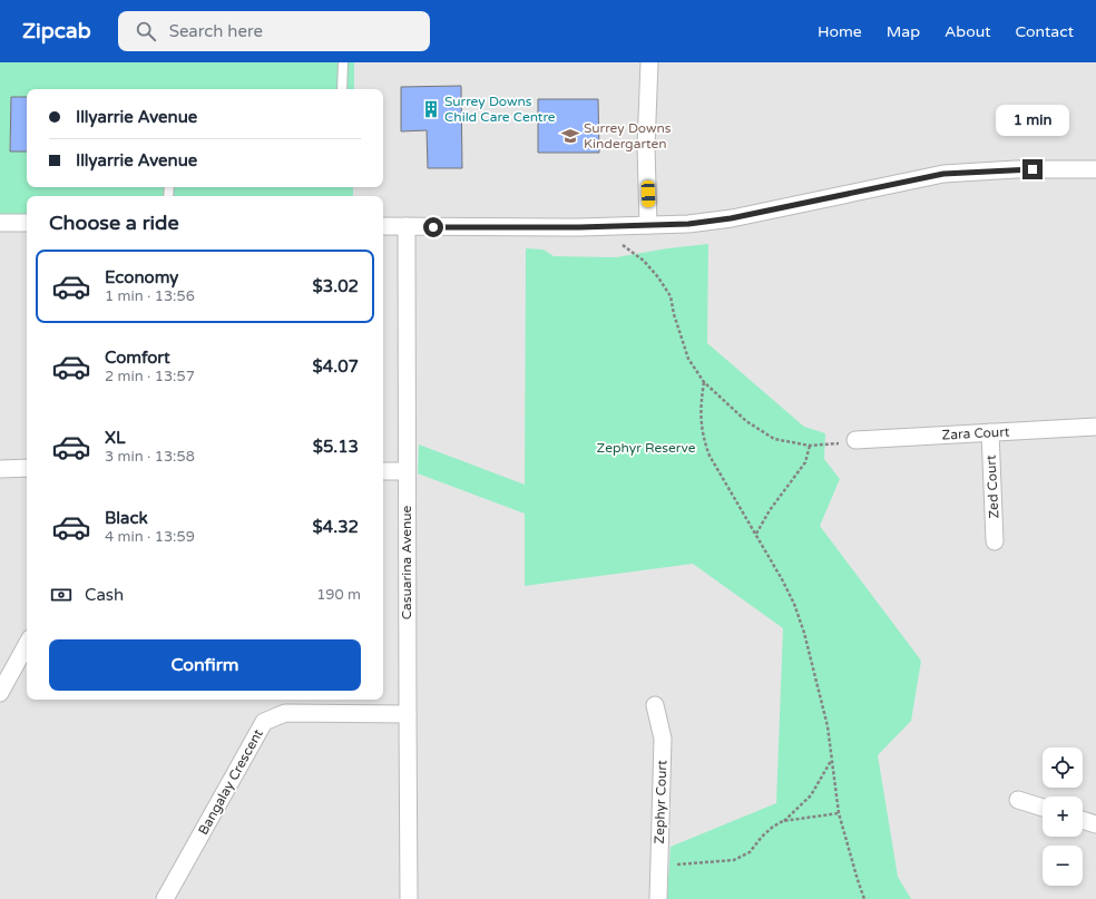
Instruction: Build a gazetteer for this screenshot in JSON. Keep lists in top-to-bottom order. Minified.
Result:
{"streets":{"street":["Zara Court","Zed Court","Casuarina Avenue","Bangalay Crescent","Zephyr Court"]},"crossings":[["Zara Court","Zed Court"],["Casuarina Avenue","Bangalay Crescent"]],"parks":["Zephyr Reserve"],"places":{"building":["Surrey Downs Child Care Centre"],"school or university":["Surrey Downs Kindergarten"]},"page":{"header":"Zipcab","search":"Search here","nav":["Home","Map","About","Contact"],"banner":["Illyarrie Avenue","Illyarrie Avenue"],"bubble":"1 min","heading":"Choose a ride","list":[{"name":"Economy","note":"1 min · 13:56","value":"$3.02"},{"name":"Comfort","note":"2 min · 13:57","value":"$4.07"},{"name":"XL","note":"3 min · 13:58","value":"$5.13"},{"name":"Black","note":"4 min · 13:59","value":"$4.32"}],"pay":["Cash","190 m"],"buttons":"Confirm","map_buttons":["+","−"]}}
